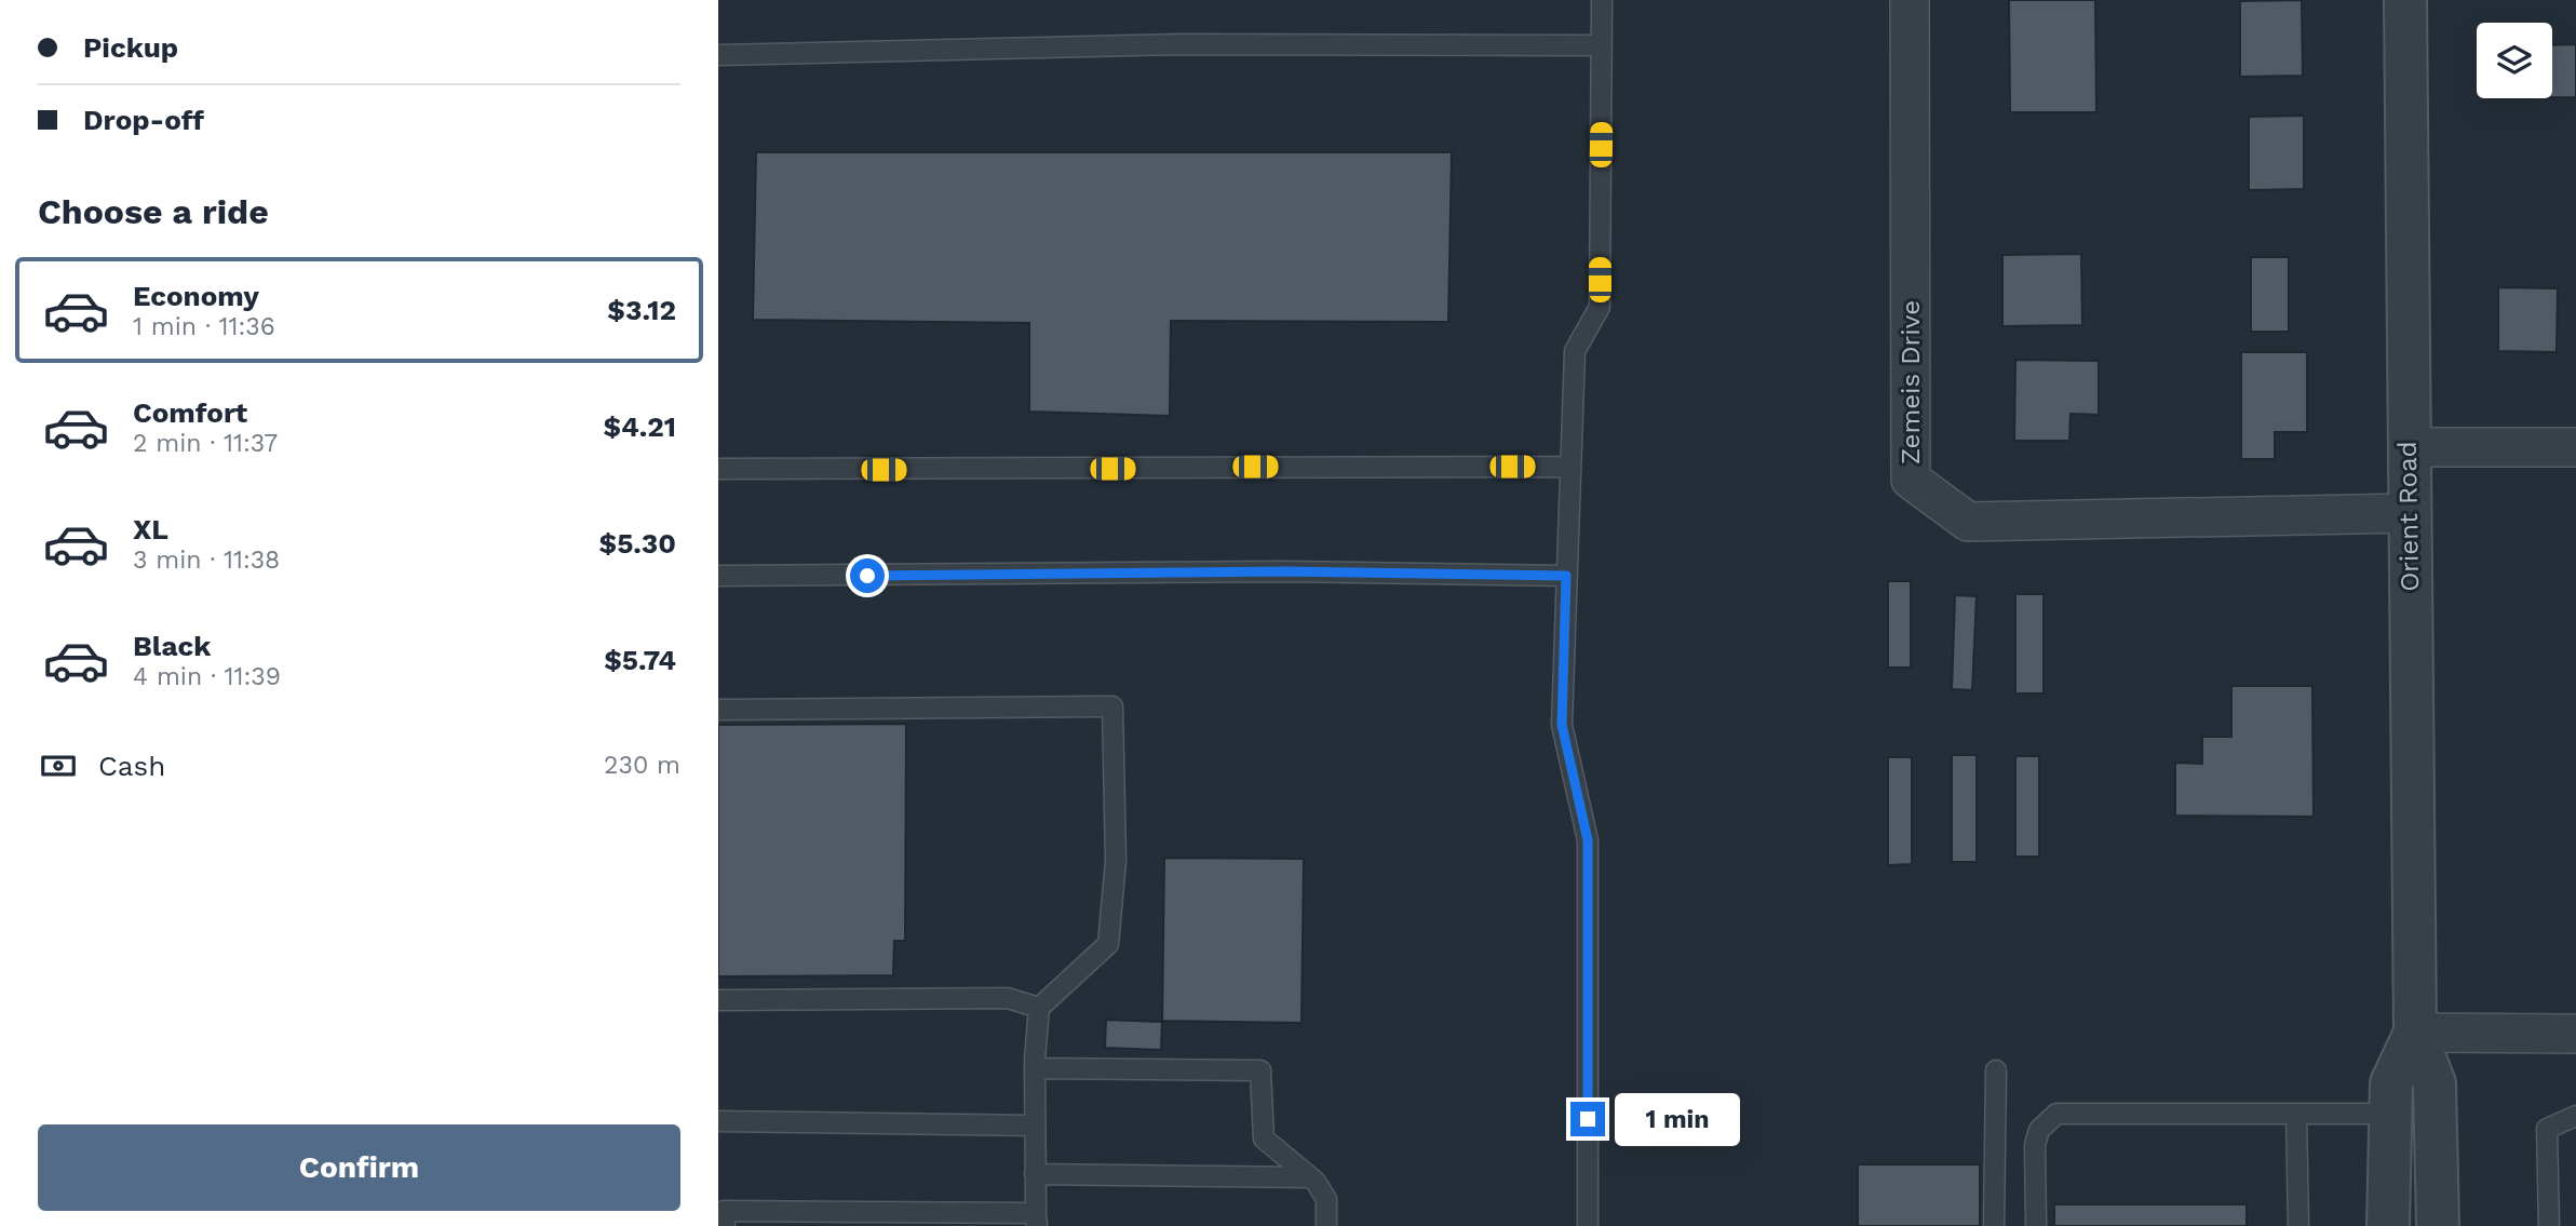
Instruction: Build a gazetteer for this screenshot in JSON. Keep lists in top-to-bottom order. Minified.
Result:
{"streets":{"street":["Zemeis Drive","Orient Road"]},"crossings":[["Zemeis Drive","Orient Road"]],"page":{"banner":["Pickup","Drop-off"],"heading":"Choose a ride","list":[{"name":"Economy","note":"1 min · 11:36","value":"$3.12"},{"name":"Comfort","note":"2 min · 11:37","value":"$4.21"},{"name":"XL","note":"3 min · 11:38","value":"$5.30"},{"name":"Black","note":"4 min · 11:39","value":"$5.74"}],"pay":["Cash","230 m"],"bubble":"1 min","buttons":"Confirm"}}
